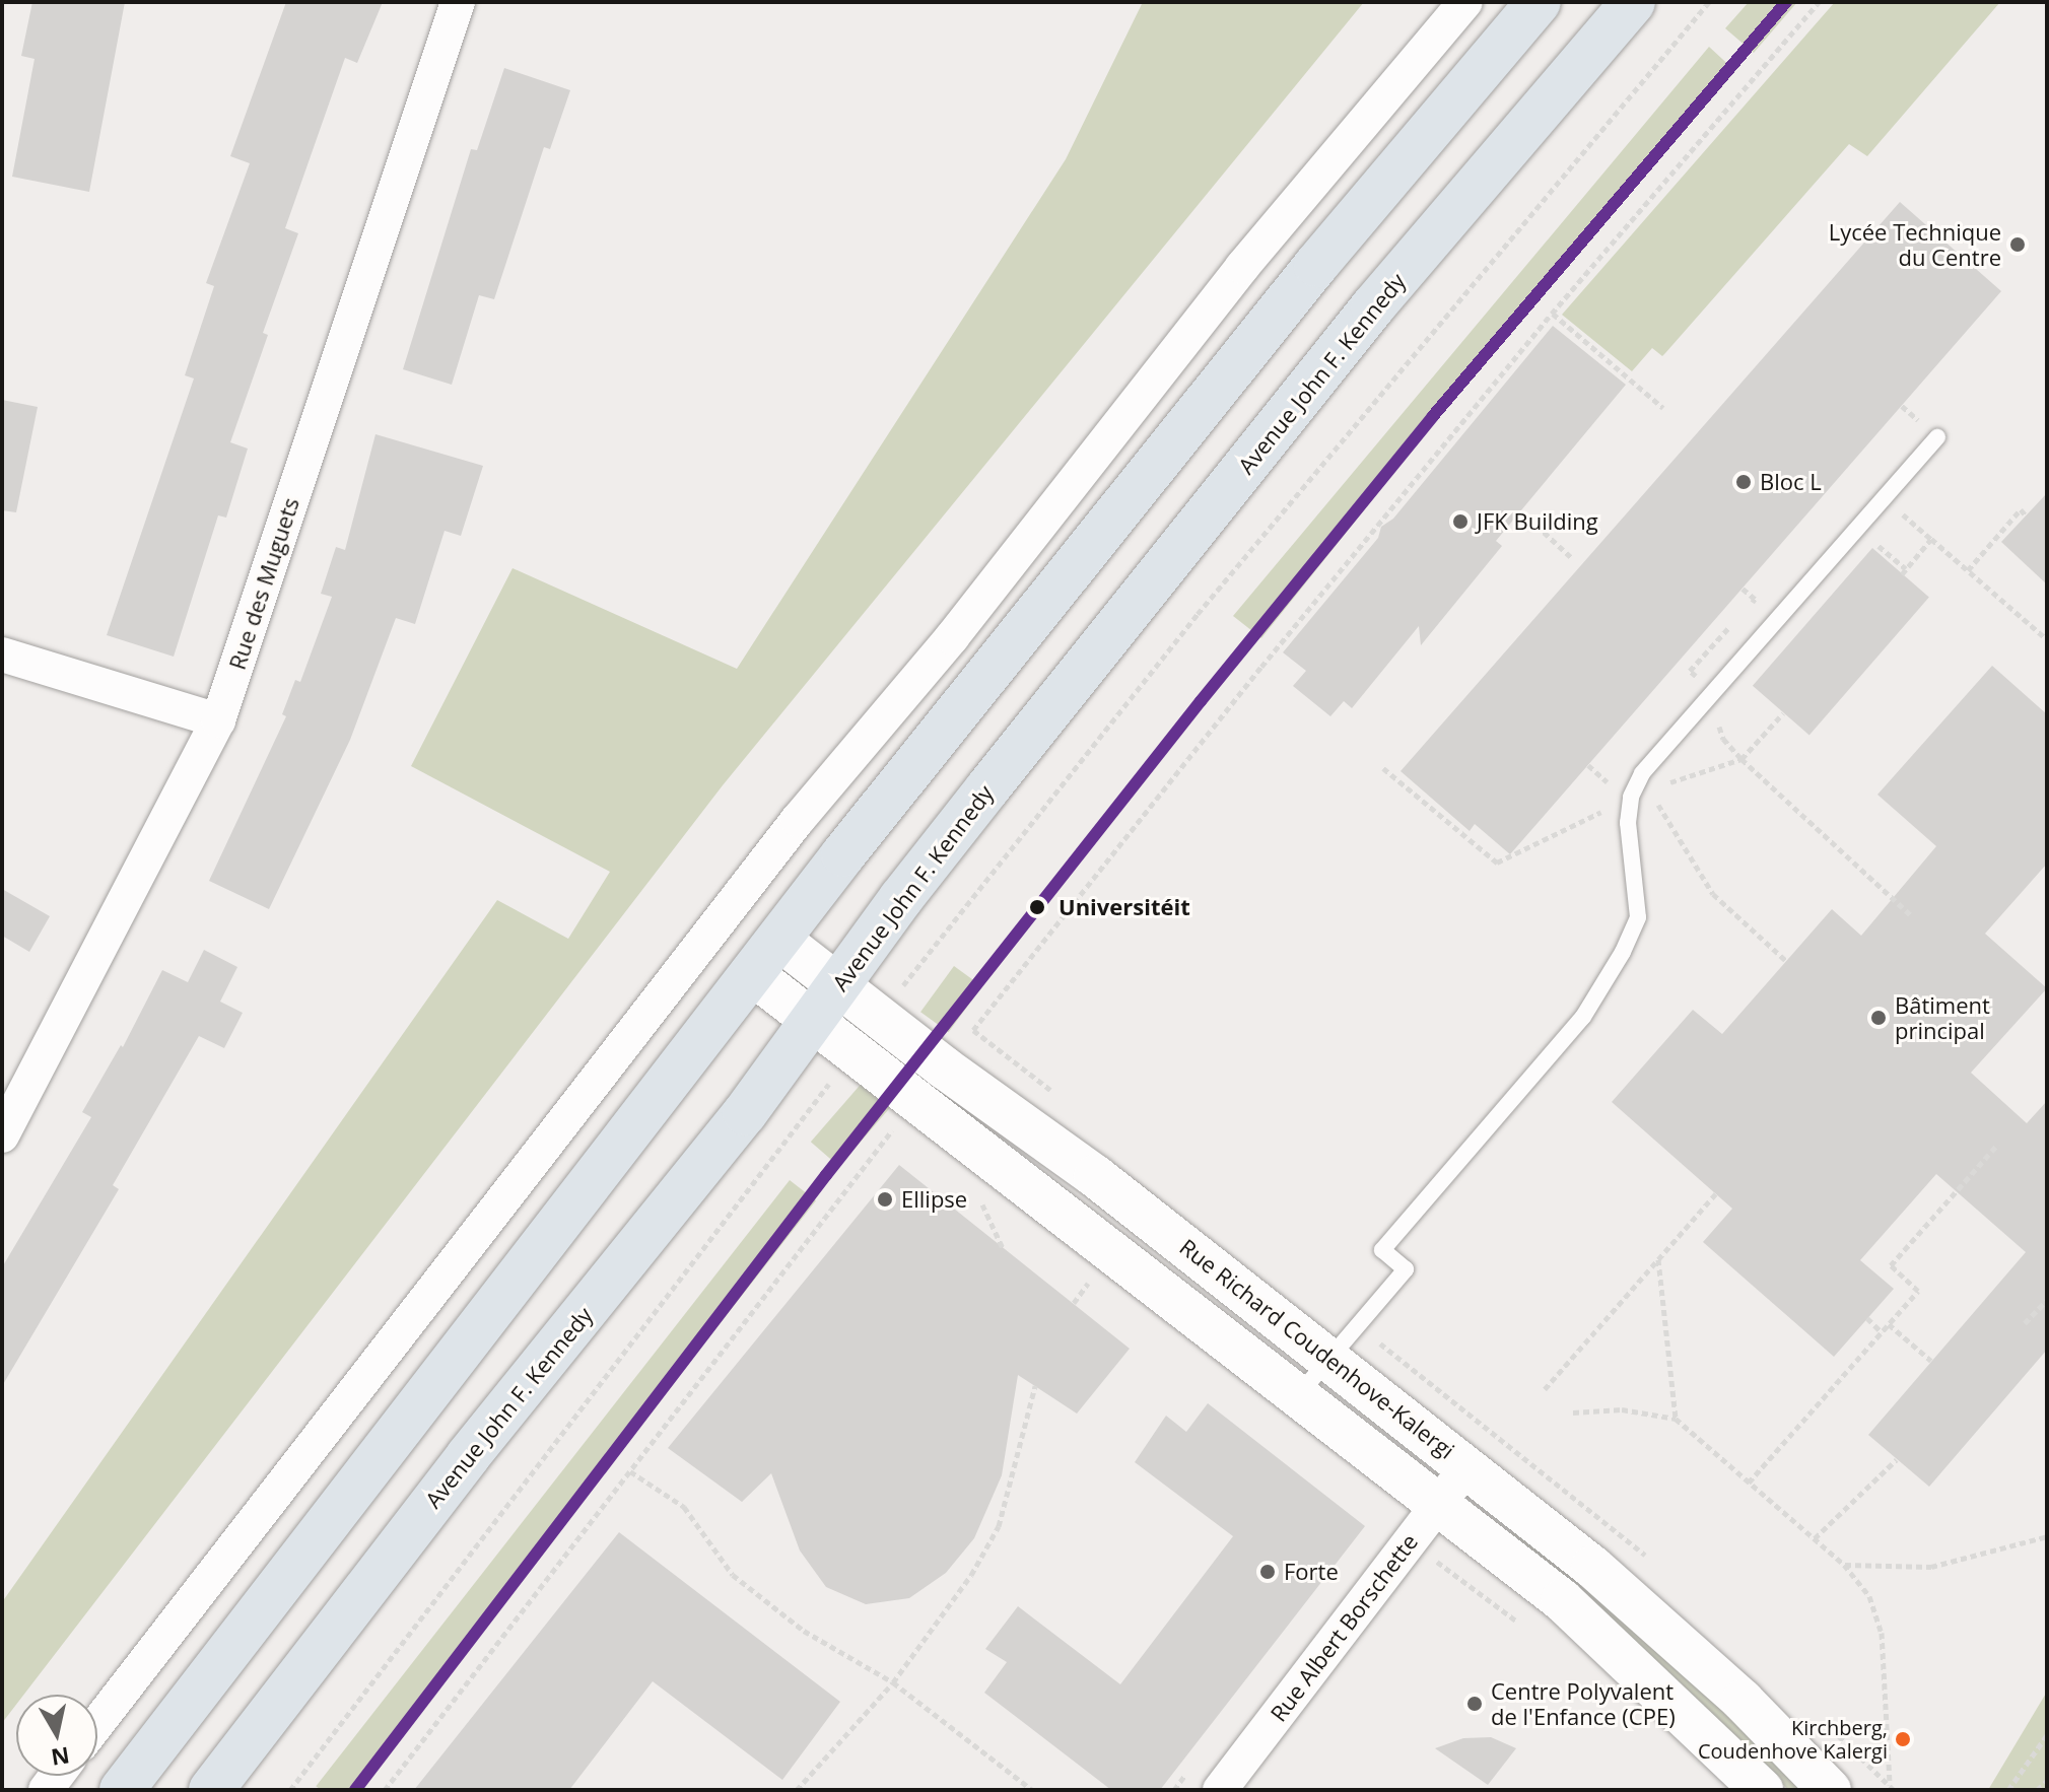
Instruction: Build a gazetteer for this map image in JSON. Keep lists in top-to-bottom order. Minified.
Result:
{"streets":{"main road":["Avenue John F. Kennedy"],"street":["Rue des Muguets","Rue Richard Coudenhove-Kalergi","Rue Albert Borschette"]},"crossings":[["Avenue John F. Kennedy","Rue Richard Coudenhove-Kalergi"],["Rue Richard Coudenhove-Kalergi","Rue Albert Borschette"]],"places":["Lycée Technique du Centre","Bloc L","JFK Building","Universitéit","Bâtiment principal","Ellipse","Forte","Centre Polyvalent de l'Enfance (CPE)","Kirchberg, Coudenhove Kalergi"],"north":"bottom"}
